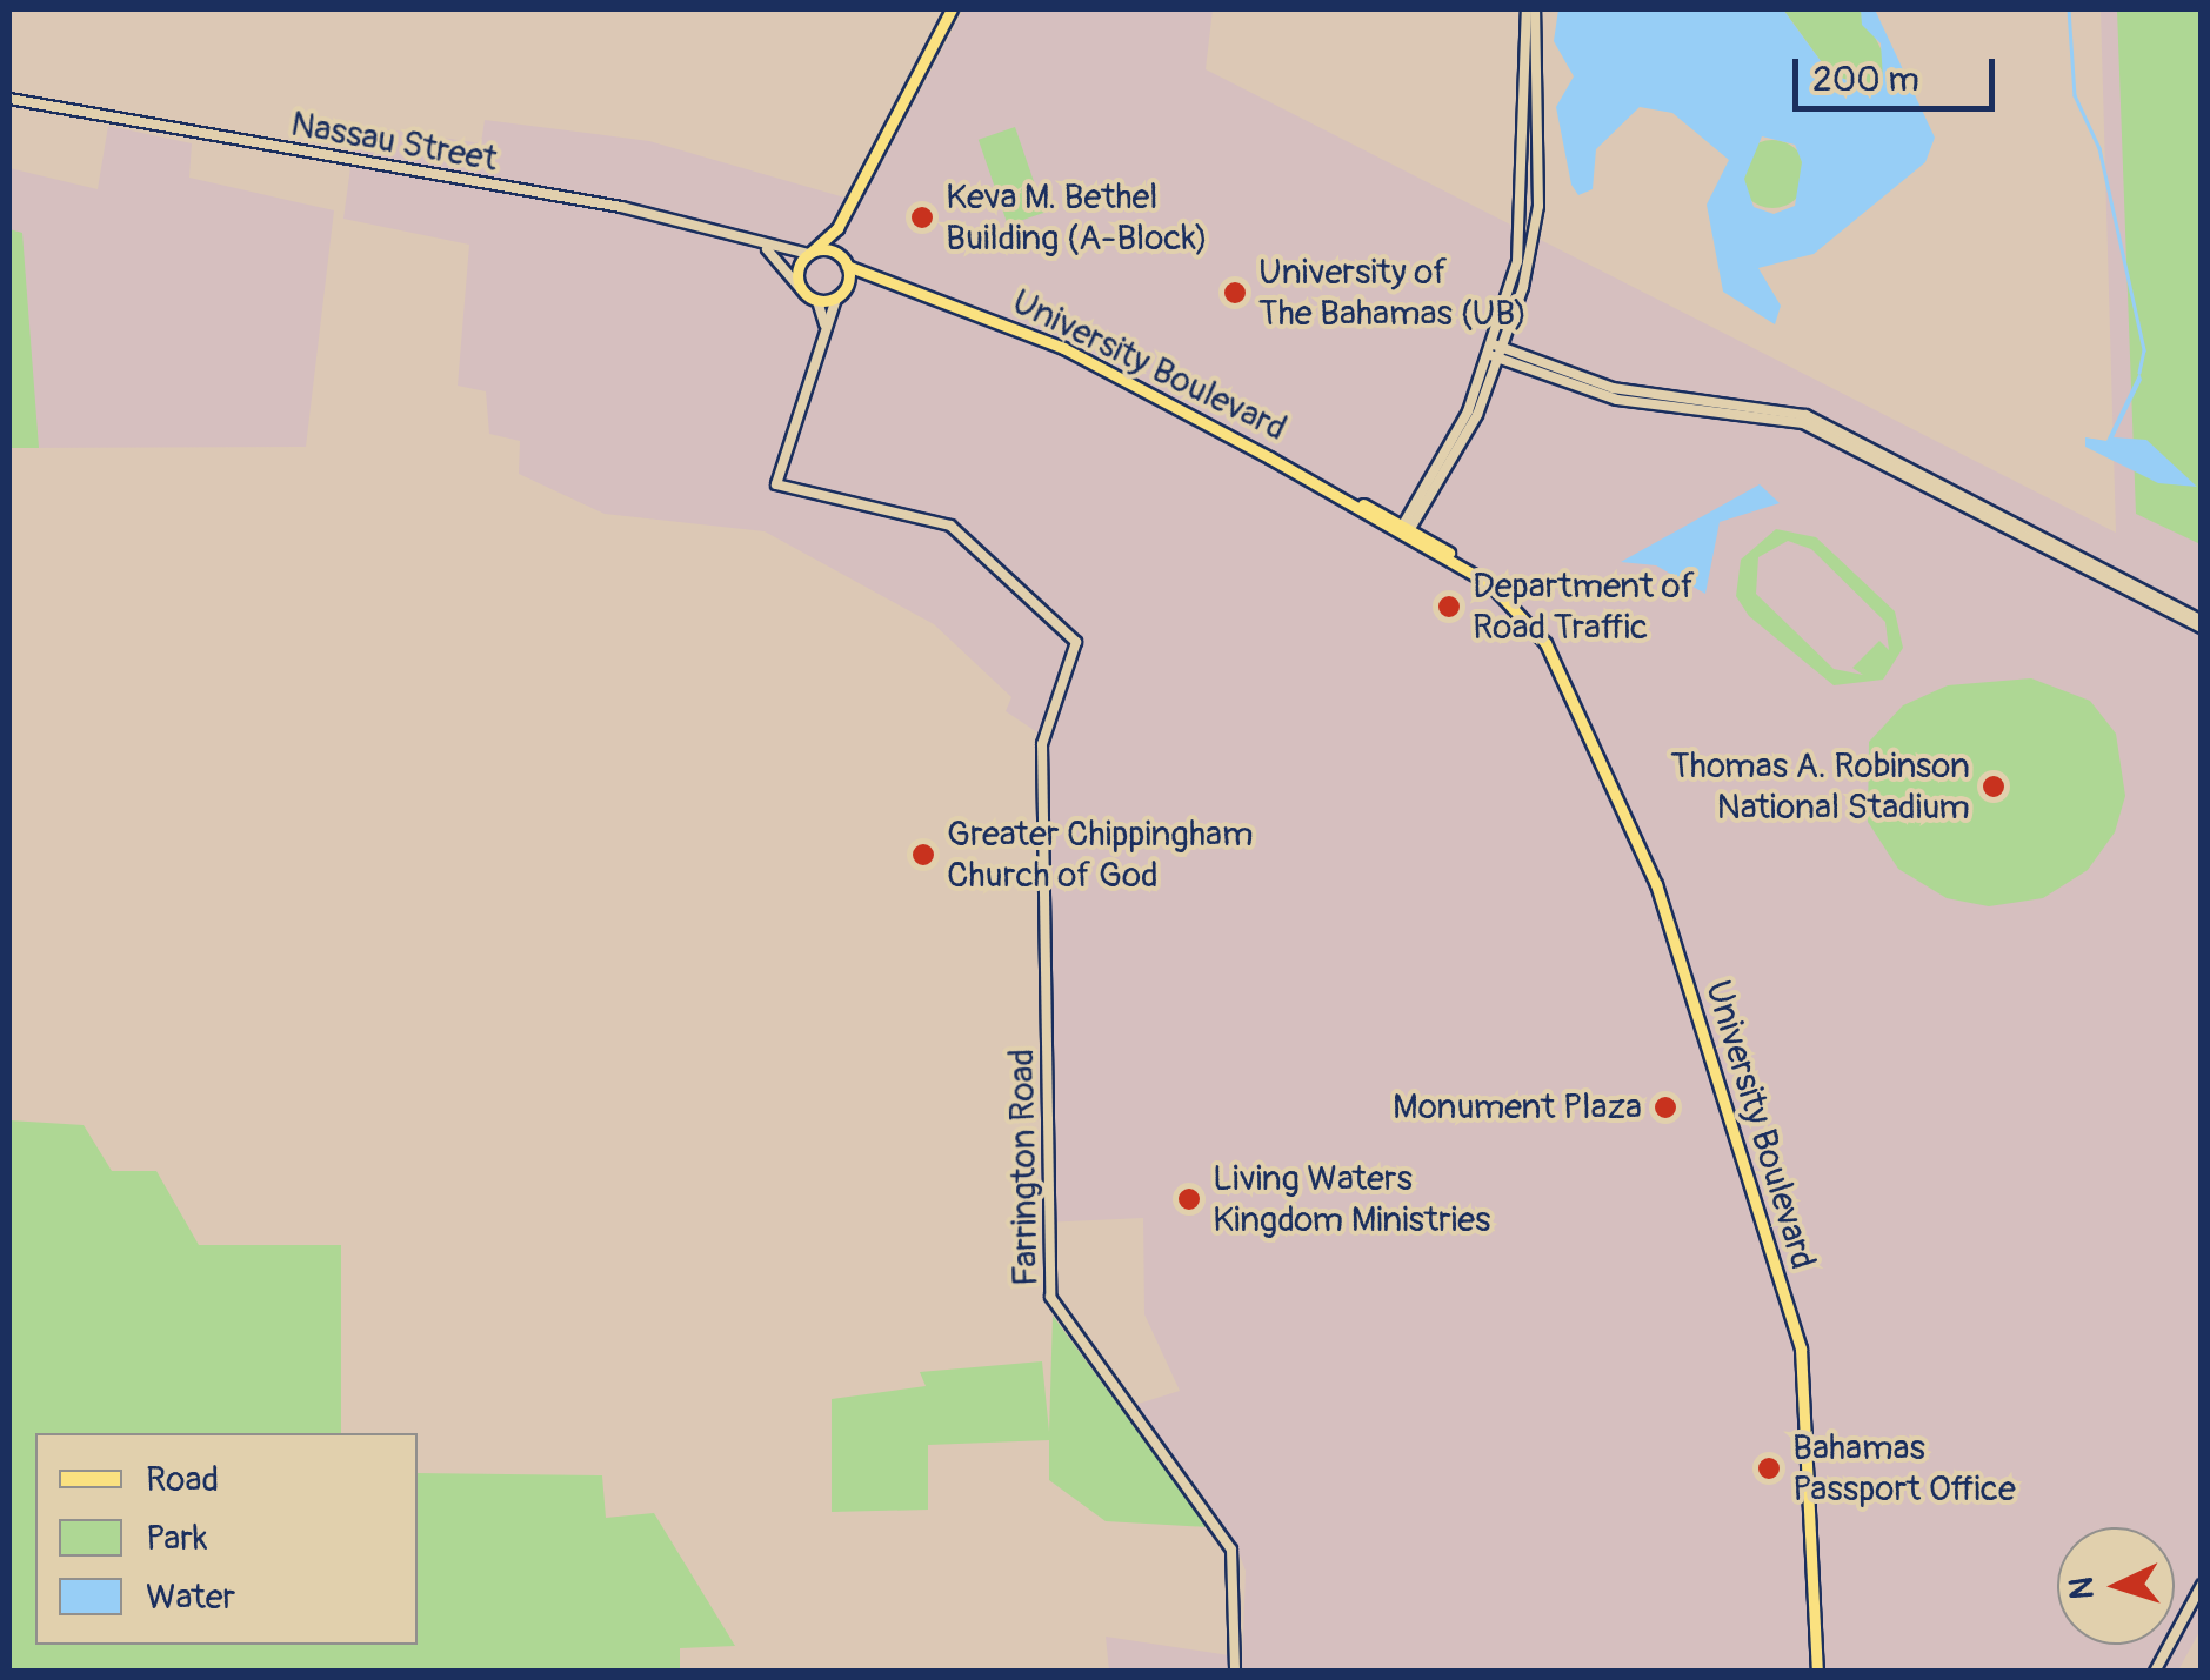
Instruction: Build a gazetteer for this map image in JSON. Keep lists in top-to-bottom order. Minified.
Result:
{"streets":{"main road":["Nassau Street","University Boulevard","Farrington Road"]},"crossings":[["Nassau Street","University Boulevard"]],"places":["Keva M. Bethel Building (A-Block)","University of The Bahamas (UB)","Department of Road Traffic","Thomas A. Robinson National Stadium","Greater Chippingham Church of God","Monument Plaza","Living Waters Kingdom Ministries","Bahamas Passport Office"],"legend":["Road","Park","Water"],"scale_bar":"200 m","north":"left"}
